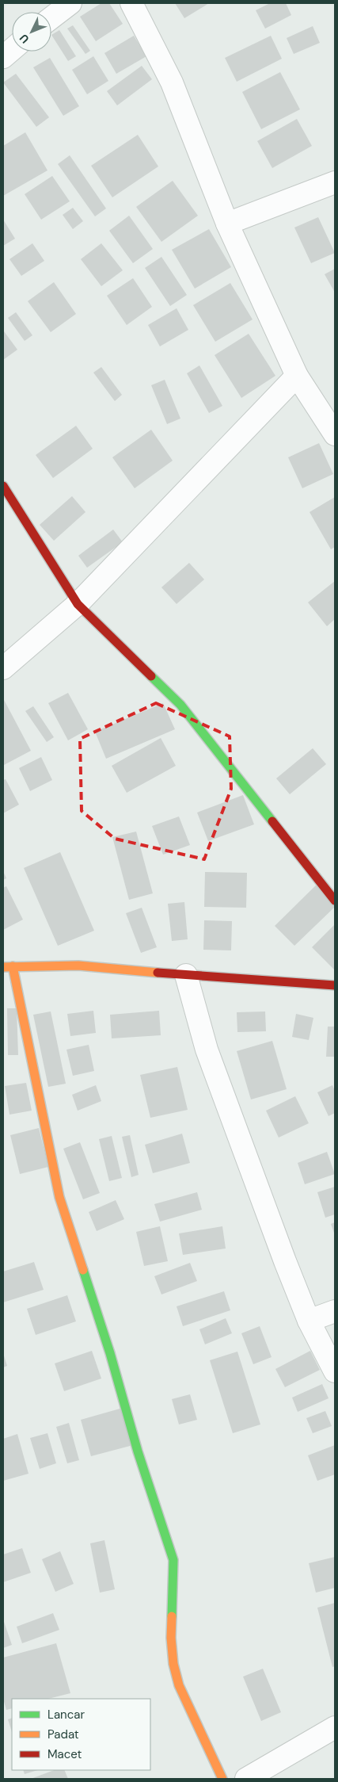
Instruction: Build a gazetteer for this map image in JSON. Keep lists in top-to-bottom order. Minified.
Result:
{"legend":["Lancar","Padat","Macet"],"north":"bottom left"}
